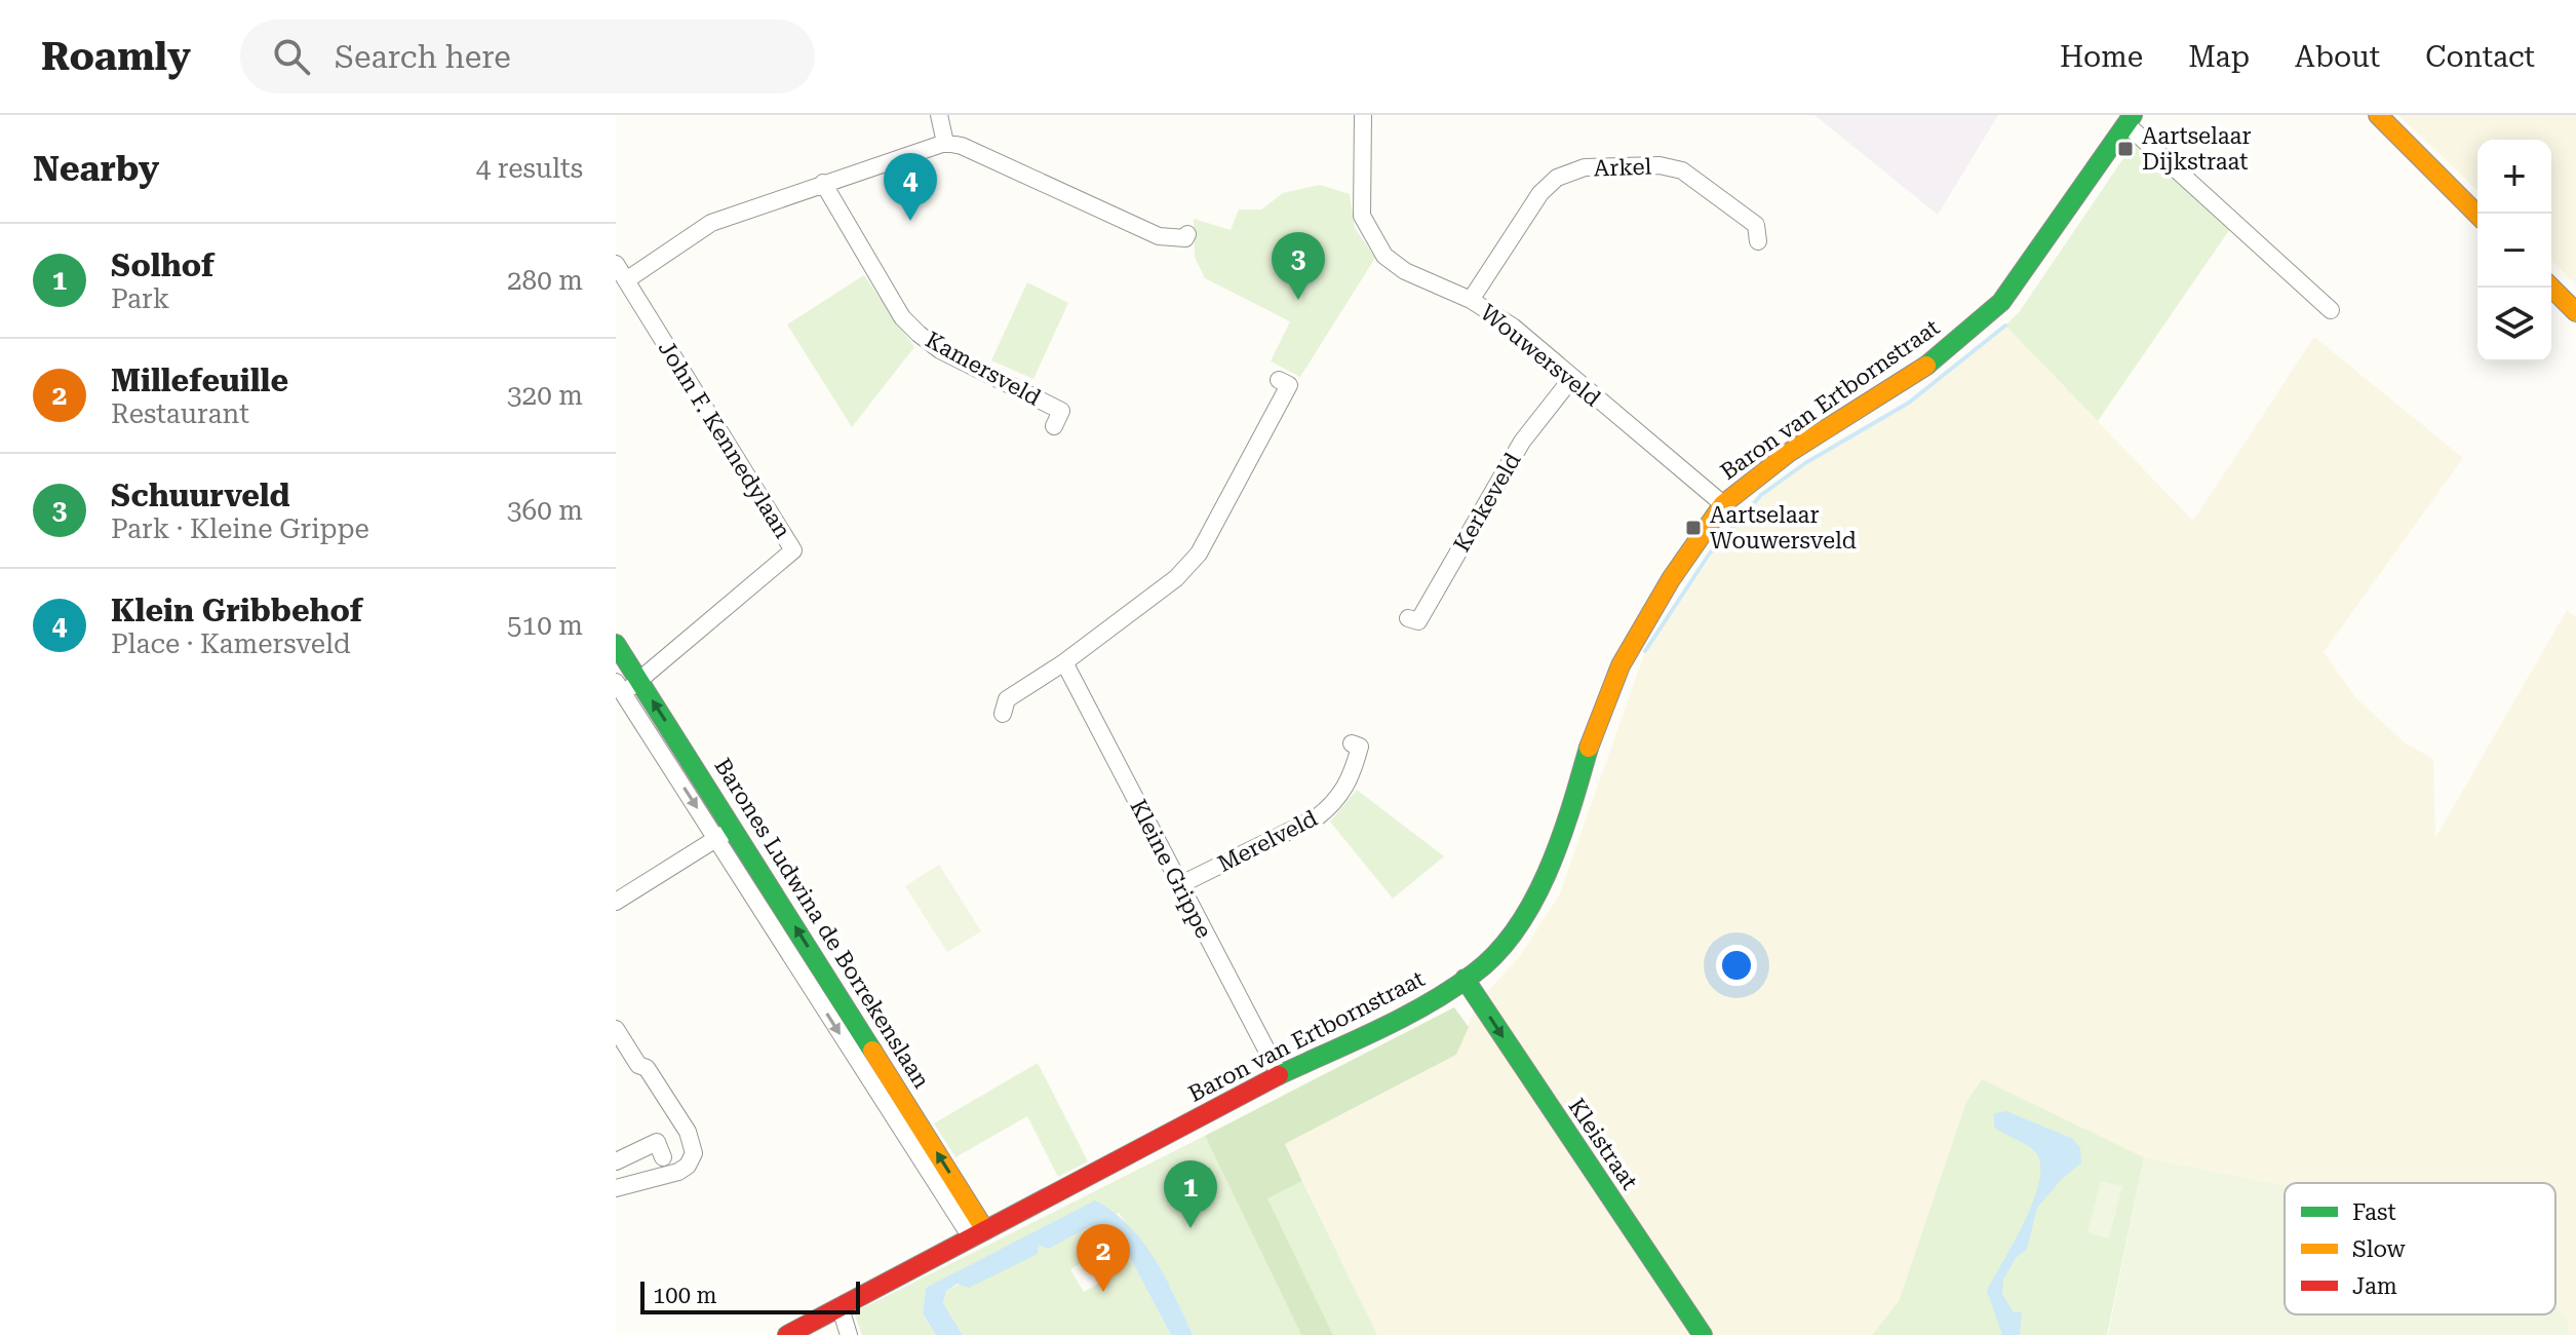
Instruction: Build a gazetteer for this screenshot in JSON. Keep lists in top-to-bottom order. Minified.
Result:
{"streets":{"street":["Arkel","Wouwersveld","Kamersveld","Baron van Ertbornstraat","John F. Kennedylaan","Kerkeveld","Merelveld","Kleine Grippe","Barones Ludwina de Borrekenslaan","Kleistraat"]},"crossings":[["Arkel","Wouwersveld"],["Wouwersveld","Baron van Ertbornstraat"],["Wouwersveld","Kerkeveld"],["Baron van Ertbornstraat","Kleine Grippe"],["Baron van Ertbornstraat","Barones Ludwina de Borrekenslaan"],["Baron van Ertbornstraat","Kleistraat"],["John F. Kennedylaan","Barones Ludwina de Borrekenslaan"],["Merelveld","Kleine Grippe"]],"one_way":["Kleistraat"],"places":{"transit":["Aartselaar Dijkstraat","Aartselaar Wouwersveld"]},"legend":["Fast","Slow","Jam"],"scale_bar":"100 m","page":{"header":"Roamly","search":"Search here","nav":["Home","Map","About","Contact"],"heading":["Nearby","4 results"],"map_buttons":["+","−"],"pins":["4","3","1","2"],"list":[{"mark":"1","name":"Solhof","note":"Park","value":"280 m"},{"mark":"2","name":"Millefeuille","note":"Restaurant","value":"320 m"},{"mark":"3","name":"Schuurveld","note":"Park · Kleine Grippe","value":"360 m"},{"mark":"4","name":"Klein Gribbehof","note":"Place · Kamersveld","value":"510 m"}],"scale":"100 m"}}
